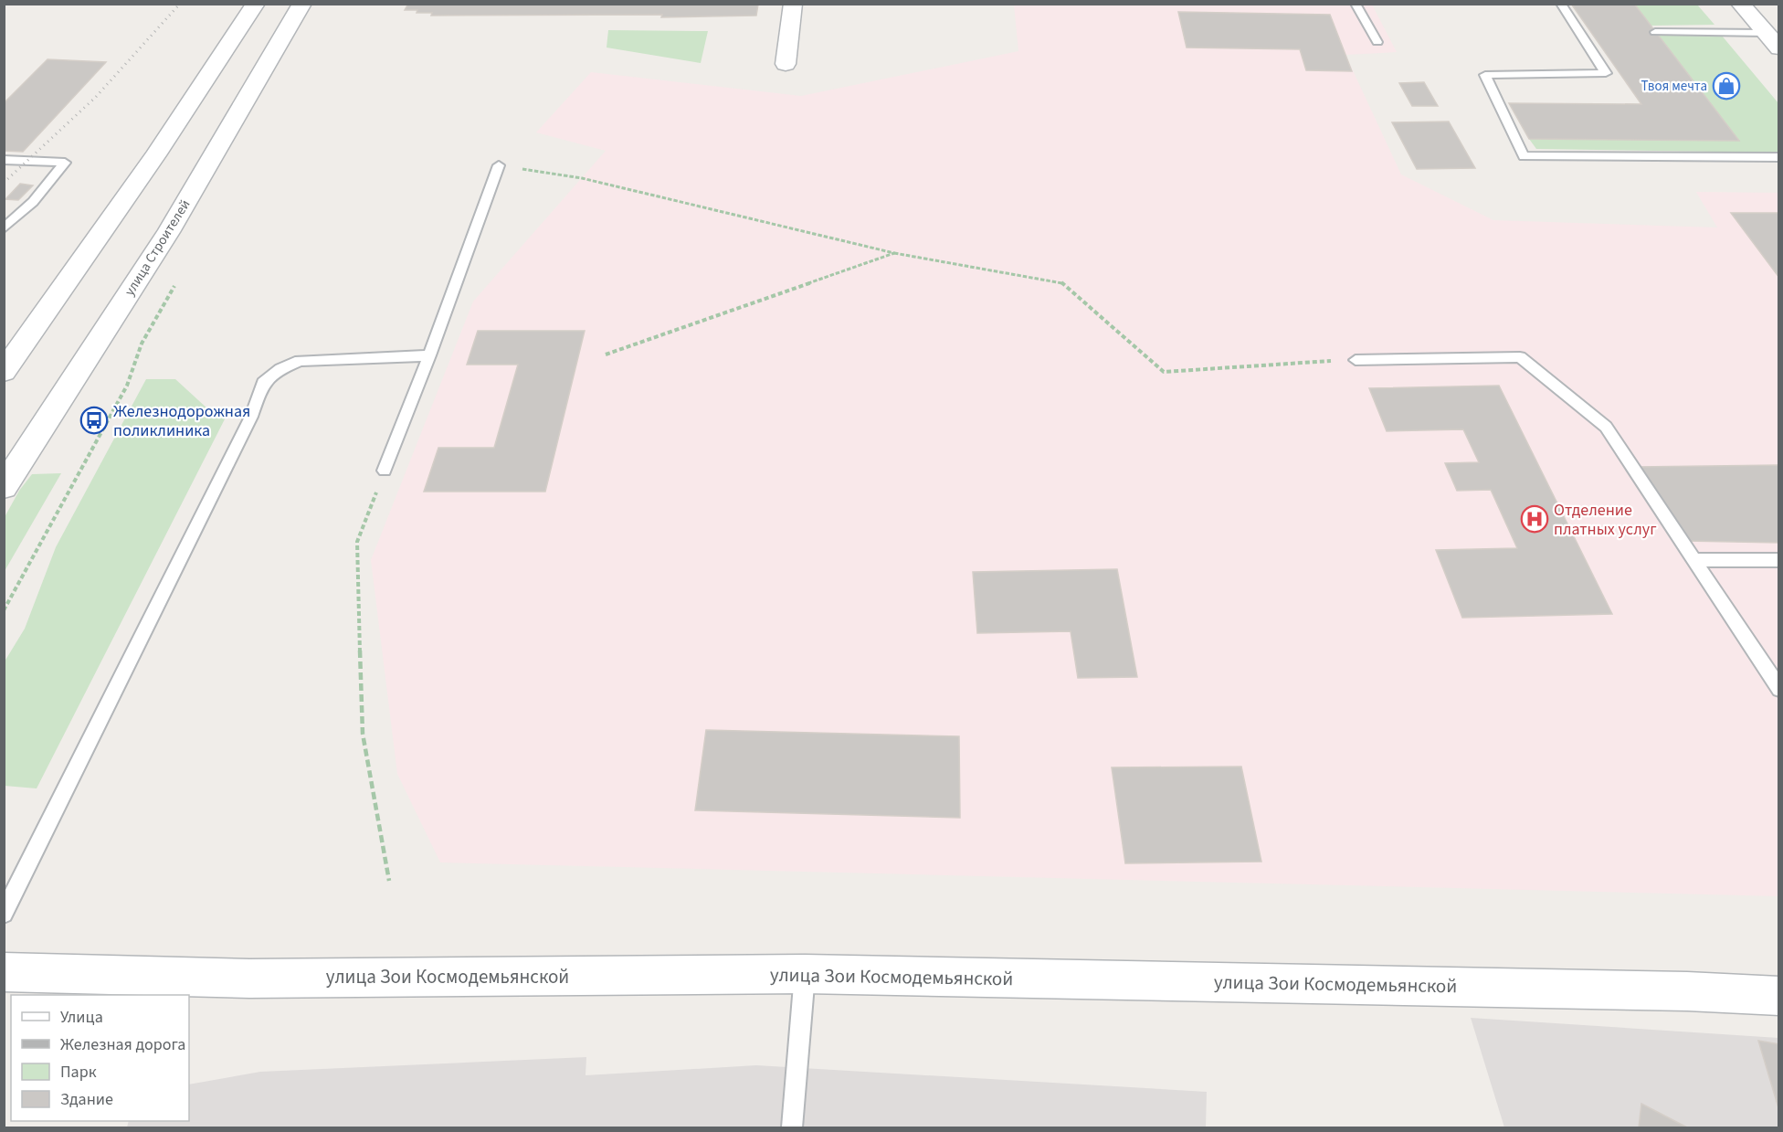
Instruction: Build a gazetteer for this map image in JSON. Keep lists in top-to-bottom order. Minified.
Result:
{"streets":{"main road":["улица Строителей","улица Зои Космодемьянской"]},"places":{"shop":["Твоя мечта"],"bus stop":["Железнодорожная поликлиника"],"hospital":["Отделение платных услуг"]},"legend":["Улица","Железная дорога","Парк","Здание"]}
